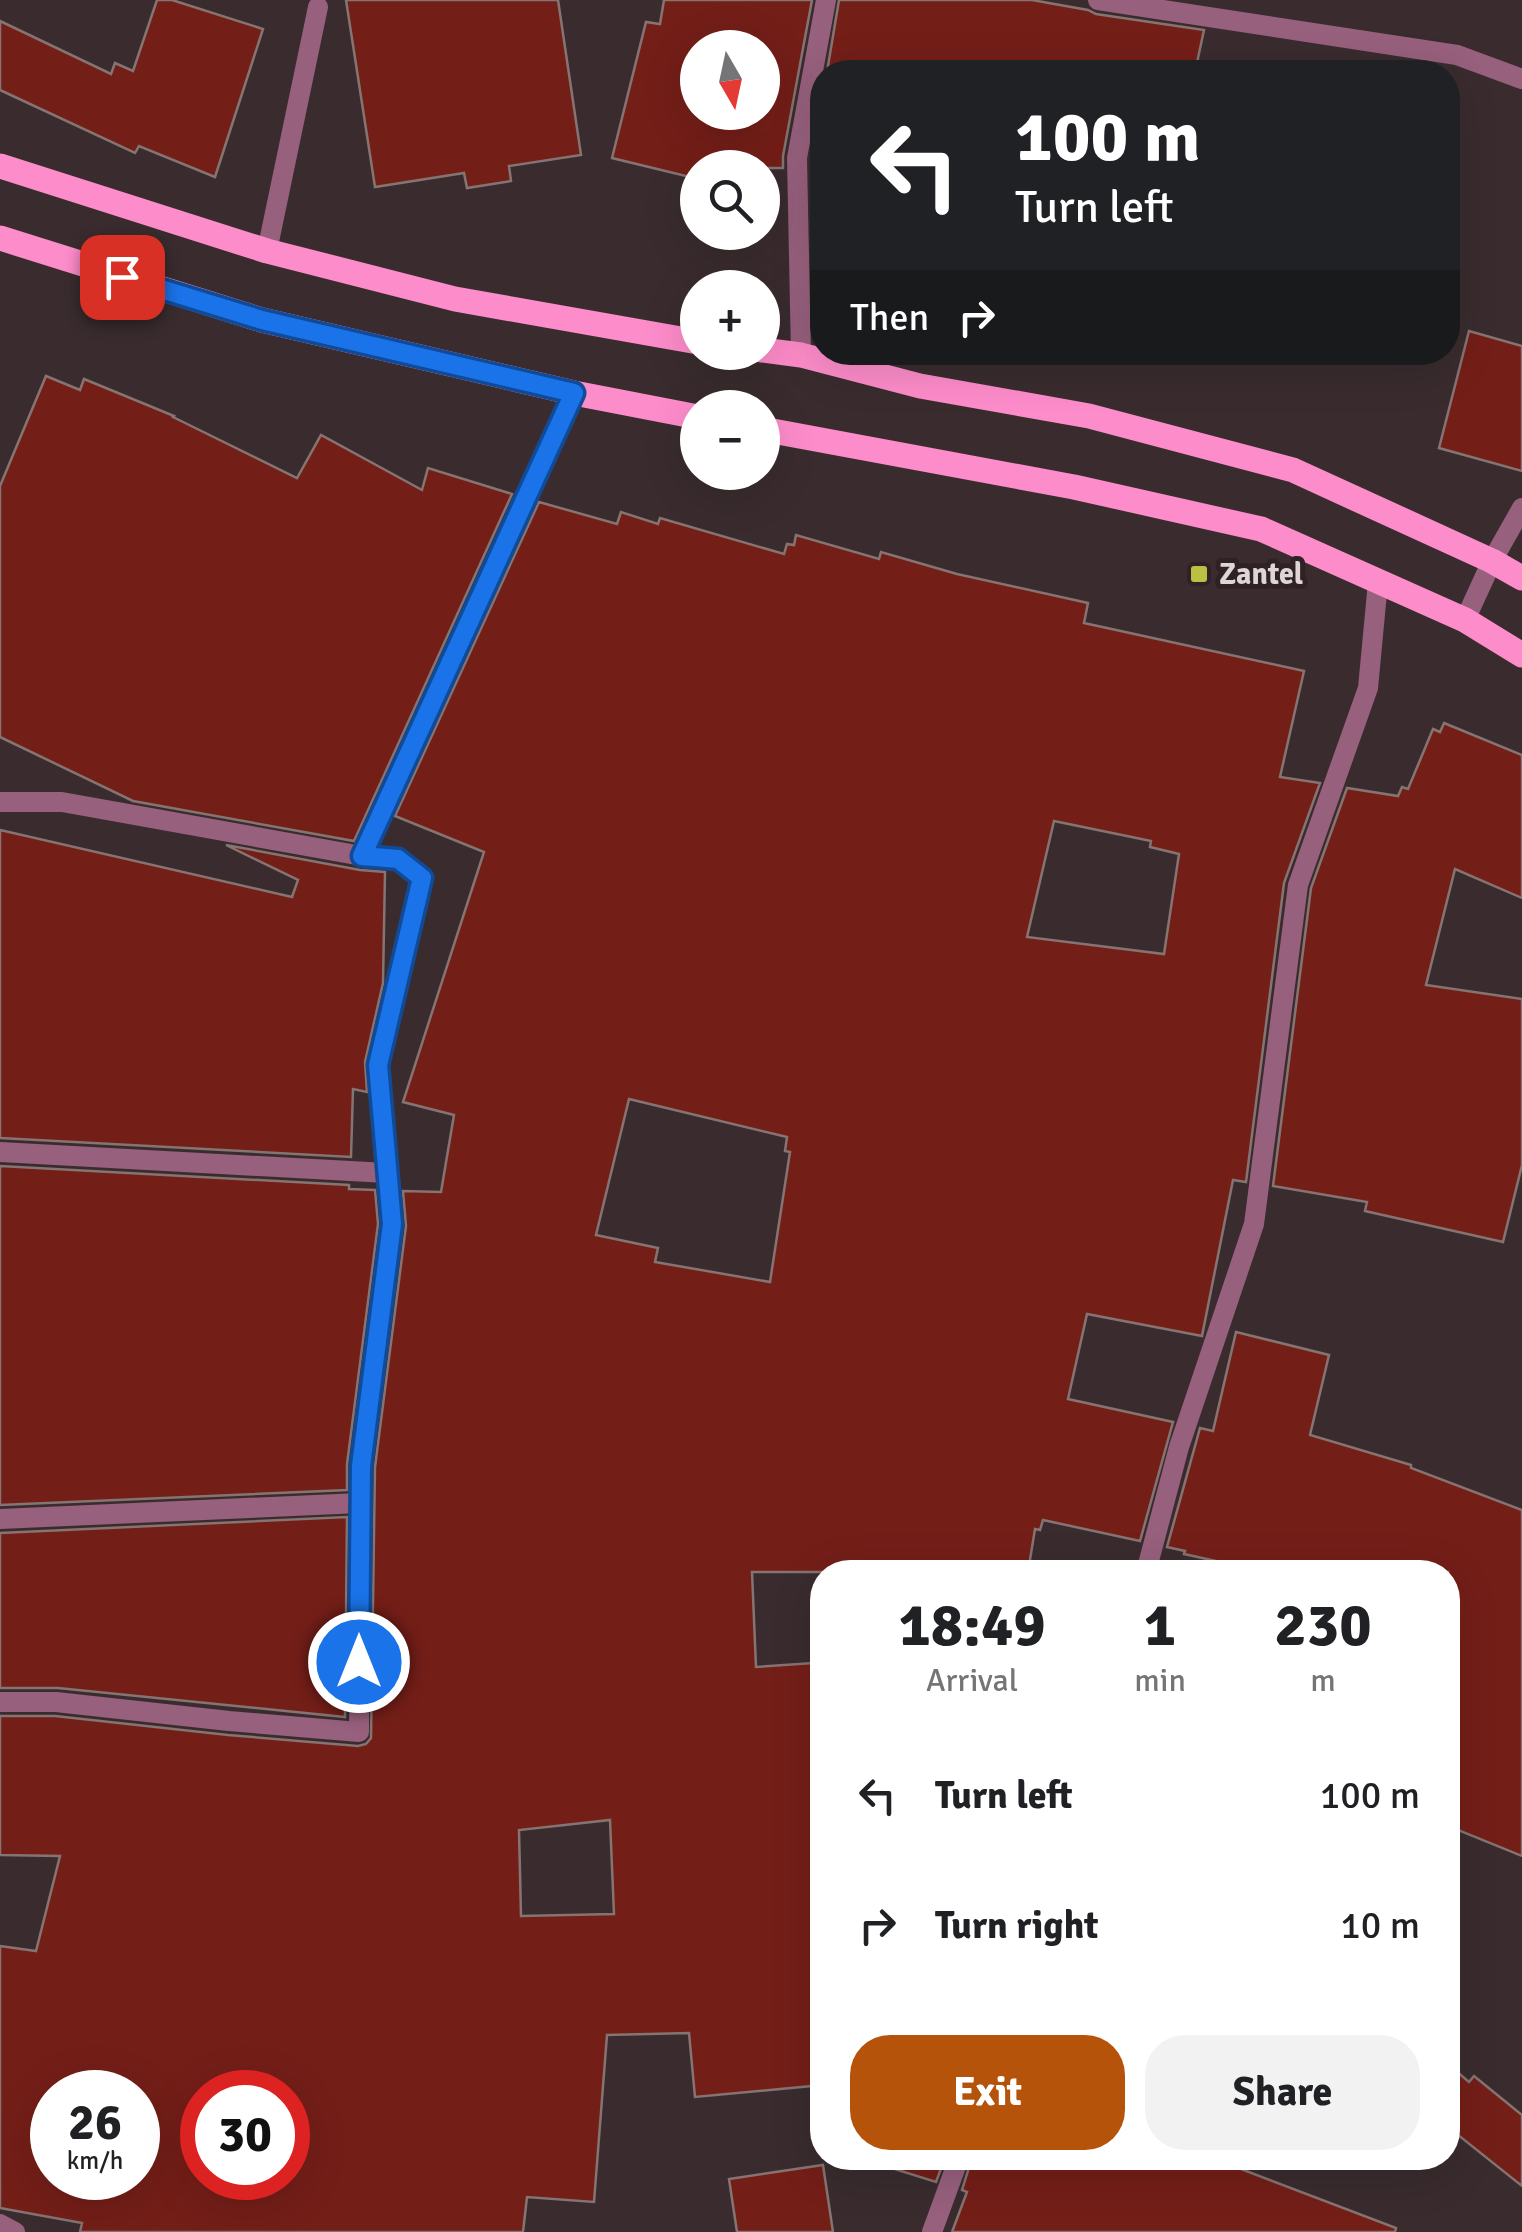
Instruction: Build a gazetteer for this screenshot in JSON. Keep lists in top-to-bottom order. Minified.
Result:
{"places":{"transit":["Zantel"]},"north":"bottom","page":{"map_buttons":["+","−"],"turn":["100 m","Turn left"],"then":"Then","eta":["18:49","Arrival","1","min","230","m"],"list":[{"name":"Turn left","value":"100 m"},{"name":"Turn right","value":"10 m"}],"buttons":["Exit","Share"],"speed":"26 km/h","limit":"30"}}
